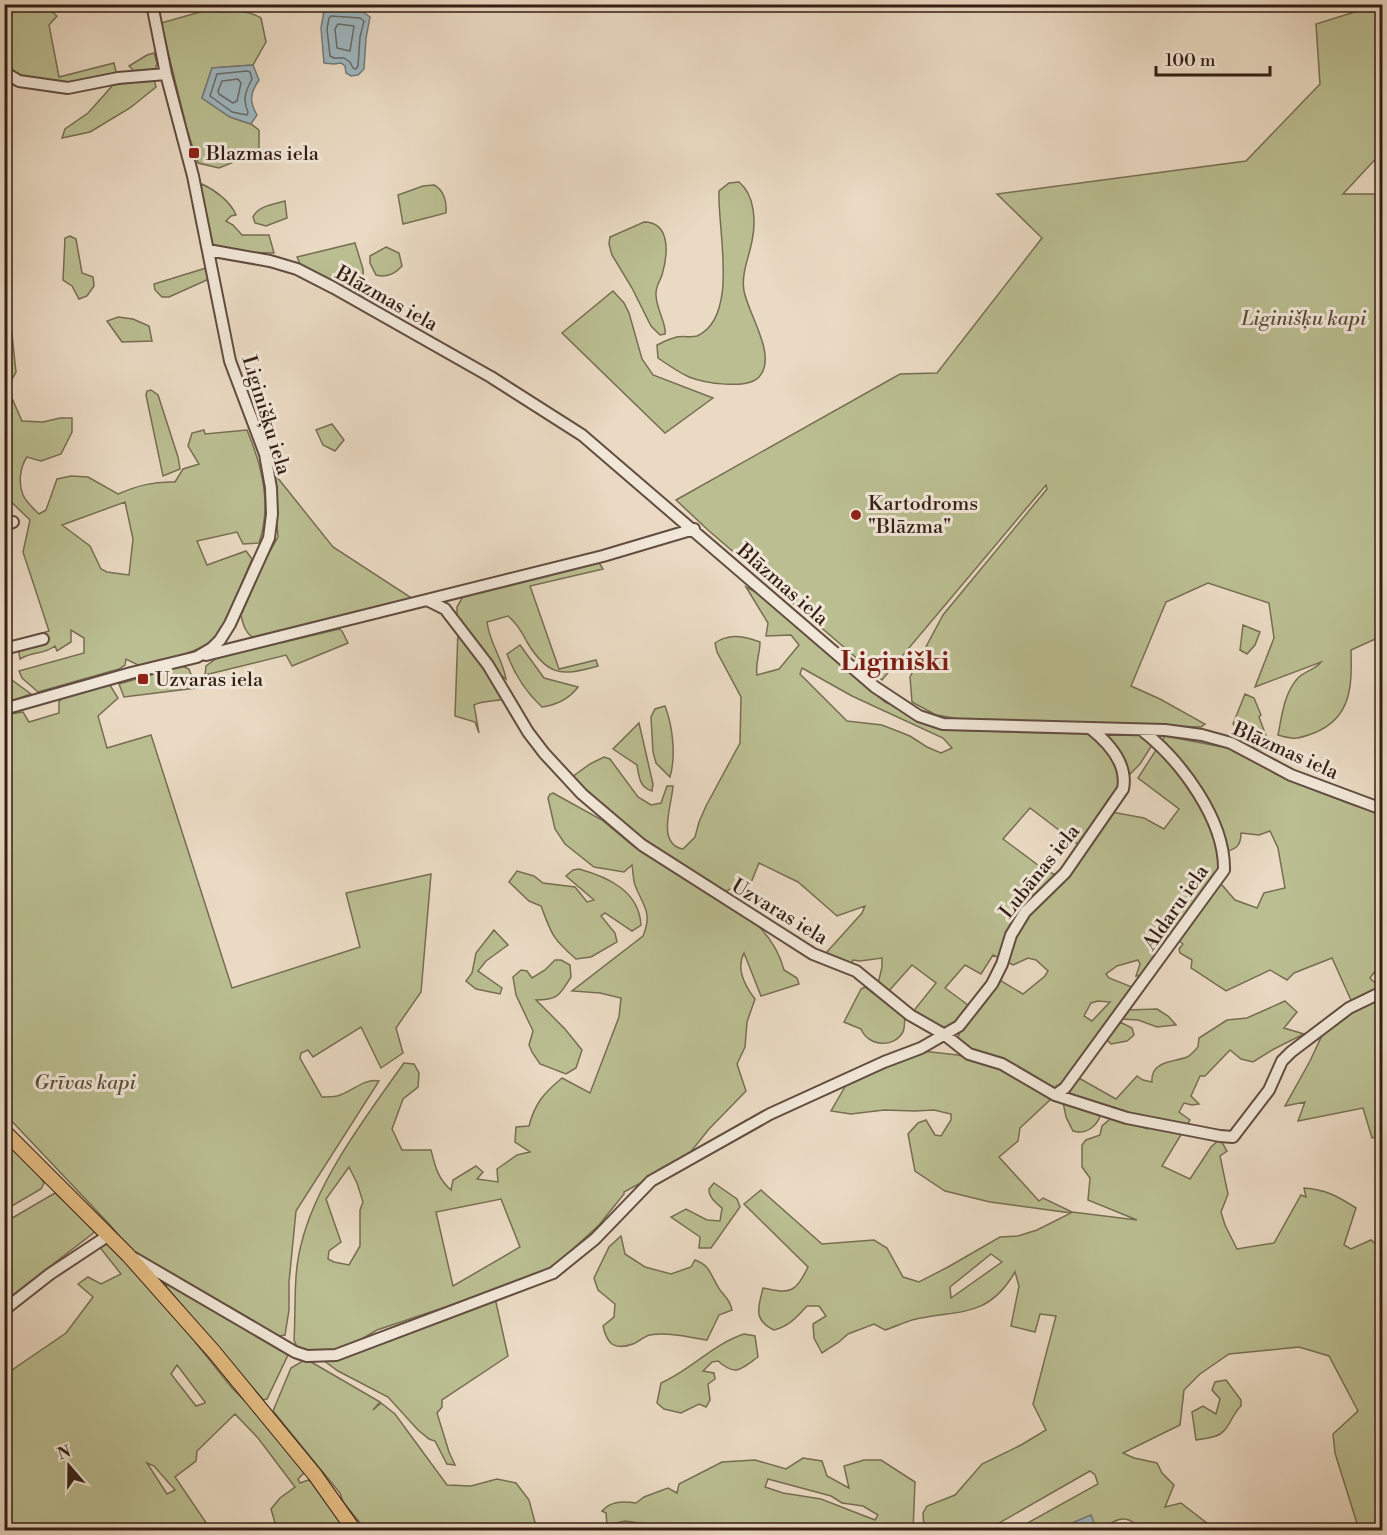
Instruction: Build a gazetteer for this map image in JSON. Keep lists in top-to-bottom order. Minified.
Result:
{"streets":{"street":["Blāzmas iela","Liginišķu iela","Lubānas iela","Aldaru iela","Uzvaras iela"]},"crossings":[["Blāzmas iela","Liginišķu iela"],["Blāzmas iela","Lubānas iela"],["Blāzmas iela","Aldaru iela"],["Lubānas iela","Uzvaras iela"],["Aldaru iela","Uzvaras iela"]],"districts":["Liginiški"],"parks":["Liginišķu kapi","Grīvas kapi"],"places":{"transit":["Blazmas iela","Uzvaras iela"],"other":["Kartodroms \"Blāzma\""]},"scale_bar":"100 m","north":"top"}
